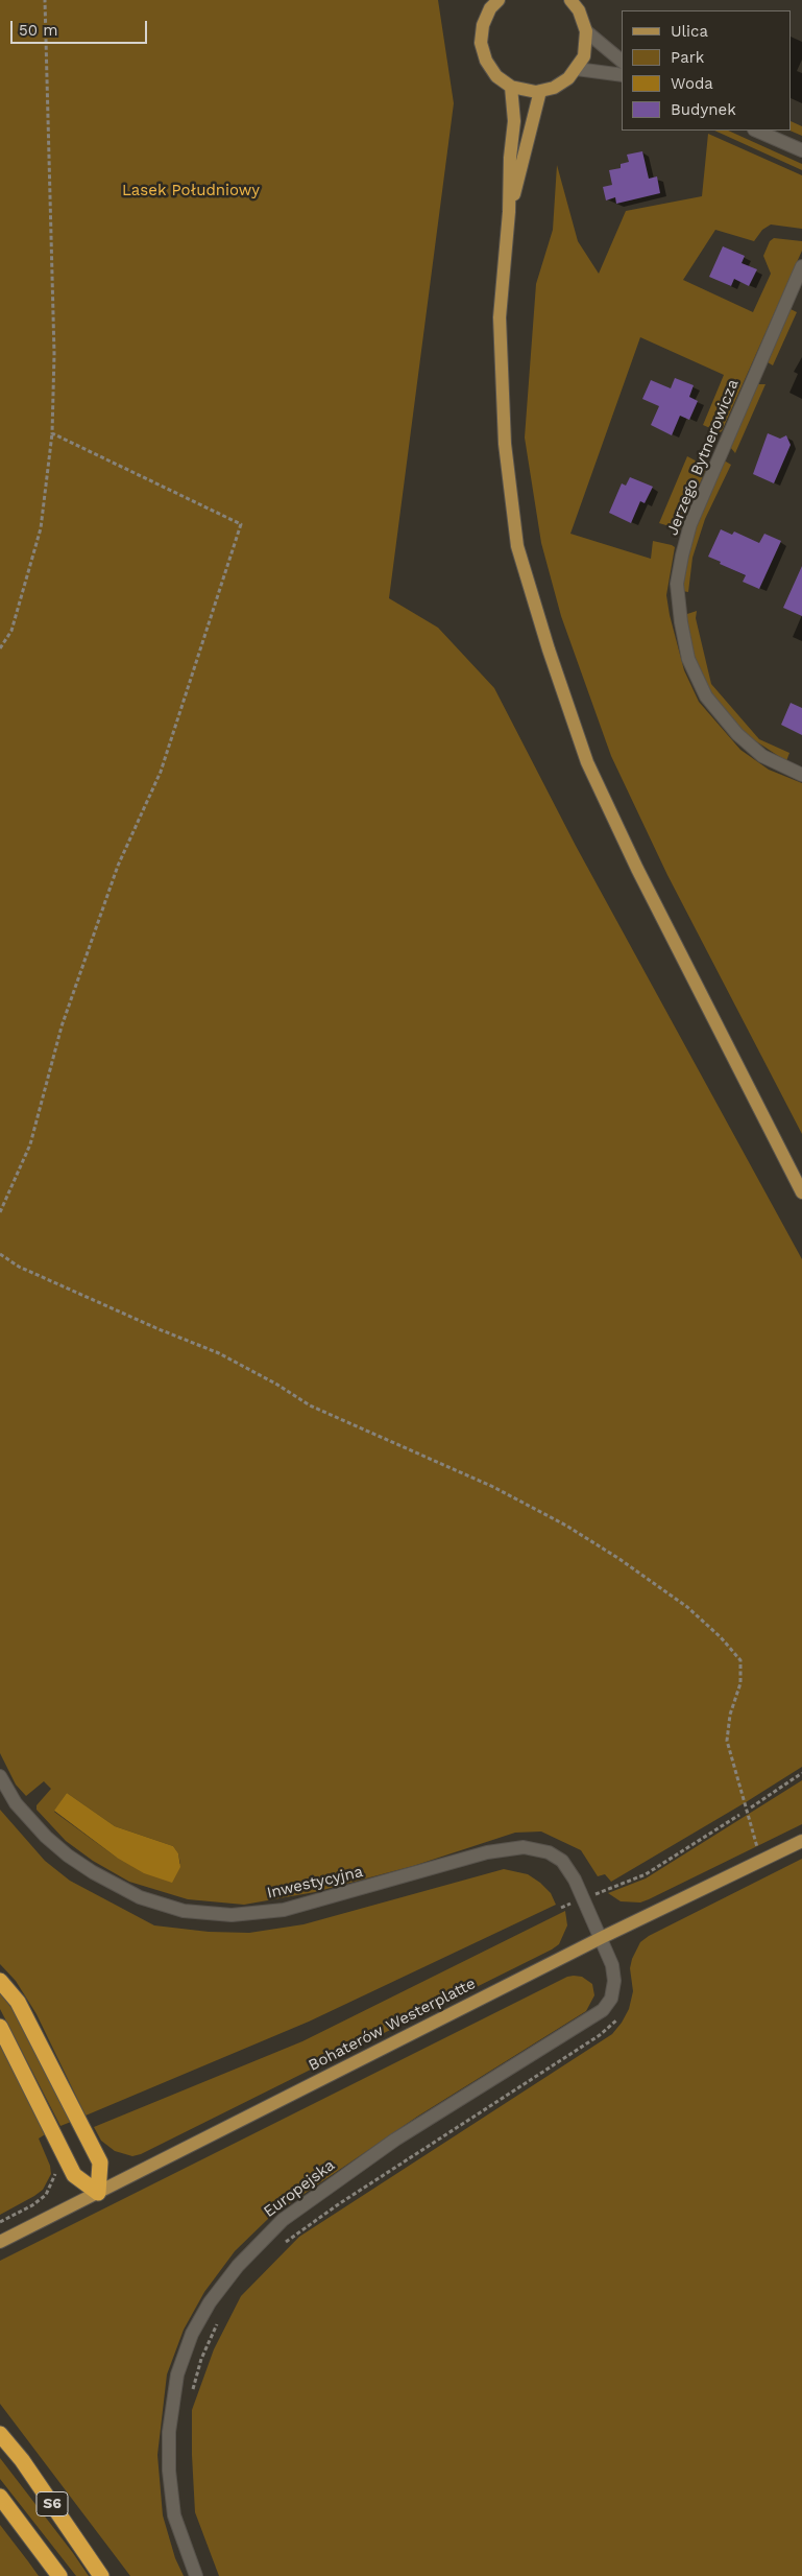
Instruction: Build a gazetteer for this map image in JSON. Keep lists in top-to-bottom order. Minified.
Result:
{"streets":{"highway":["S6"],"main road":["Bohaterów Westerplatte"],"street":["Jerzego Bytnerowicza","Inwestycyjna","Europejska"]},"crossings":[["Inwestycyjna","Bohaterów Westerplatte"],["Inwestycyjna","Europejska"],["Bohaterów Westerplatte","Europejska"]],"parks":["Lasek Południowy"],"legend":["Ulica","Park","Woda","Budynek"],"scale_bar":"50 m"}
